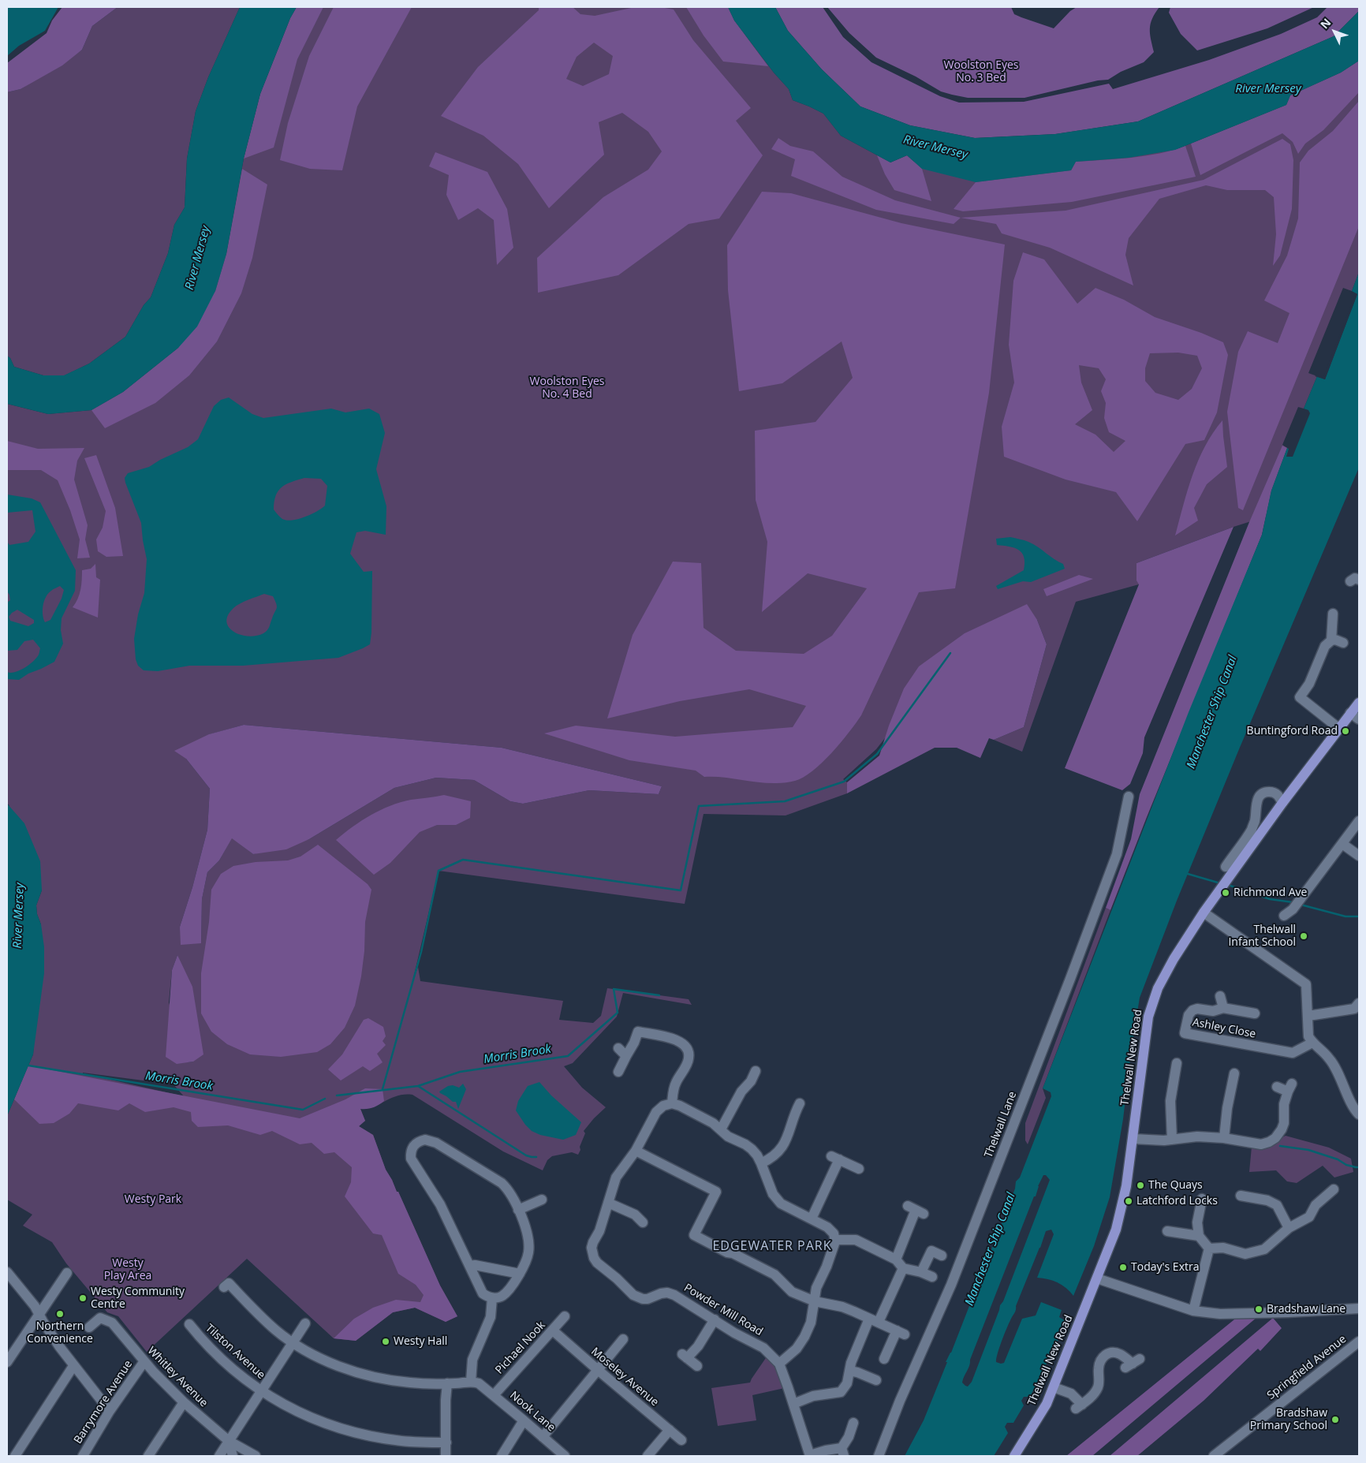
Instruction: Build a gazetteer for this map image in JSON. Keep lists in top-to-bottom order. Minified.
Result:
{"streets":{"main road":["Thelwall New Road"],"street":["Ashley Close","Thelwall Lane","Powder Mill Road","Pichael Nook","Tilston Avenue","Springfield Avenue","Whitley Avenue","Moseley Avenue","Barrymore Avenue","Nook Lane"]},"crossings":[["Pichael Nook","Moseley Avenue"],["Pichael Nook","Nook Lane"],["Whitley Avenue","Barrymore Avenue"]],"districts":["EDGEWATER PARK"],"water":["River Mersey","Manchester Ship Canal","Morris Brook"],"parks":["Woolston Eyes No. 3 Bed","Woolston Eyes No. 4 Bed","Westy Park","Westy Play Area"],"places":["Buntingford Road","Richmond Ave","Thelwall Infant School","The Quays","Latchford Locks","Today's Extra","Westy Community Centre","Bradshaw Lane","Northern Convenience","Westy Hall","Bradshaw Primary School"],"north":"top left"}
